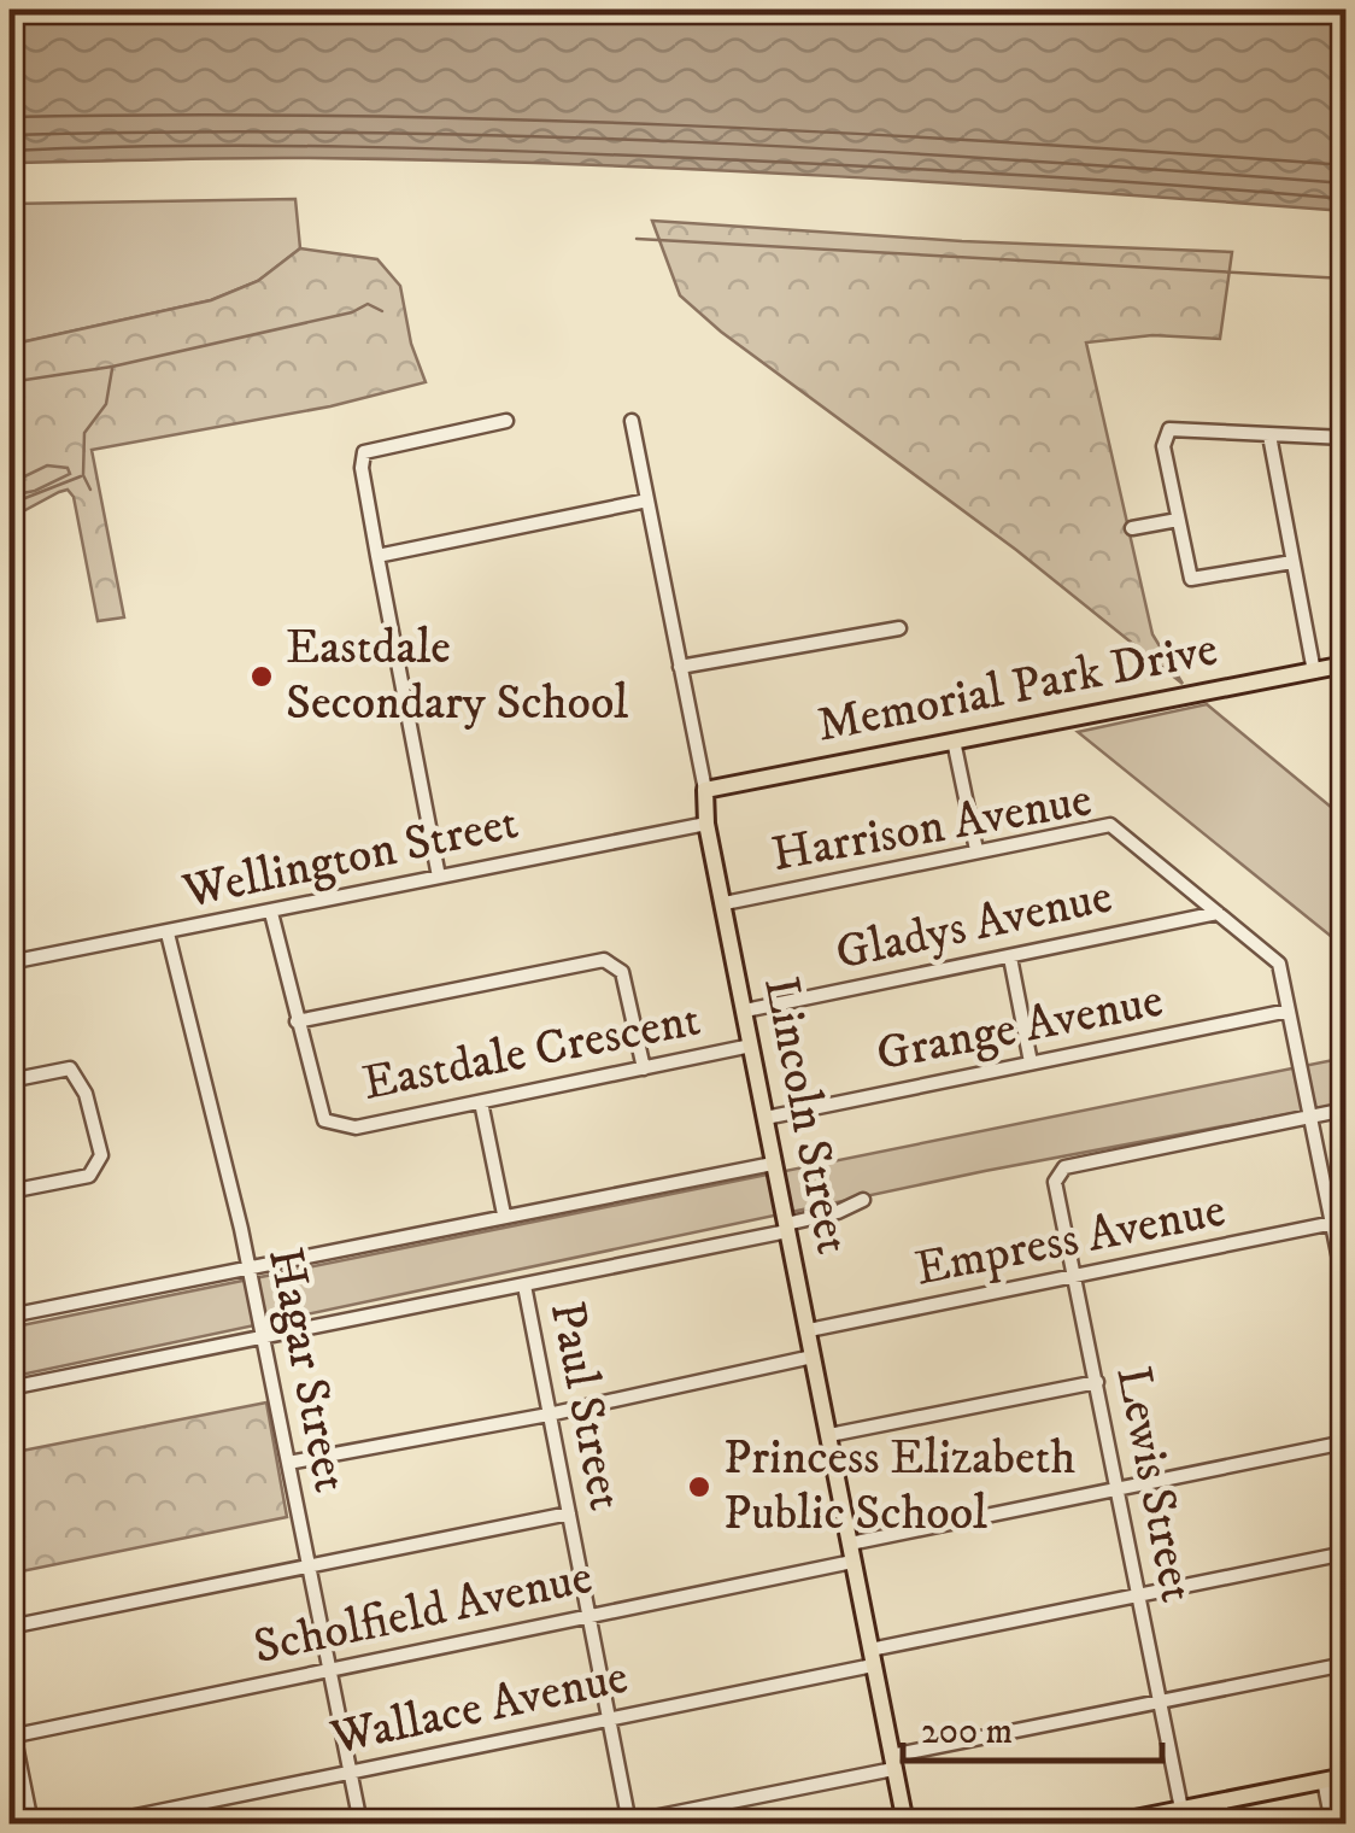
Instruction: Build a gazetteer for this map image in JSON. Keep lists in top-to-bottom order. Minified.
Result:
{"streets":{"main road":["Memorial Park Drive","Lincoln Street"],"street":["Harrison Avenue","Wellington Street","Gladys Avenue","Grange Avenue","Eastdale Crescent","Empress Avenue","Hagar Street","Paul Street","Lewis Street","Scholfield Avenue","Wallace Avenue"]},"crossings":[["Memorial Park Drive","Lincoln Street"],["Harrison Avenue","Gladys Avenue"],["Harrison Avenue","Grange Avenue"],["Harrison Avenue","Lincoln Street"],["Harrison Avenue","Empress Avenue"],["Harrison Avenue","Lewis Street"],["Wellington Street","Eastdale Crescent"],["Wellington Street","Lincoln Street"],["Wellington Street","Hagar Street"],["Gladys Avenue","Lincoln Street"],["Grange Avenue","Lincoln Street"],["Eastdale Crescent","Lincoln Street"],["Lincoln Street","Empress Avenue"],["Lincoln Street","Scholfield Avenue"],["Lincoln Street","Wallace Avenue"],["Empress Avenue","Lewis Street"],["Hagar Street","Scholfield Avenue"],["Hagar Street","Wallace Avenue"],["Paul Street","Scholfield Avenue"],["Paul Street","Wallace Avenue"],["Lewis Street","Scholfield Avenue"],["Lewis Street","Wallace Avenue"]],"places":["Eastdale Secondary School","Princess Elizabeth Public School"],"scale_bar":"200 m"}
